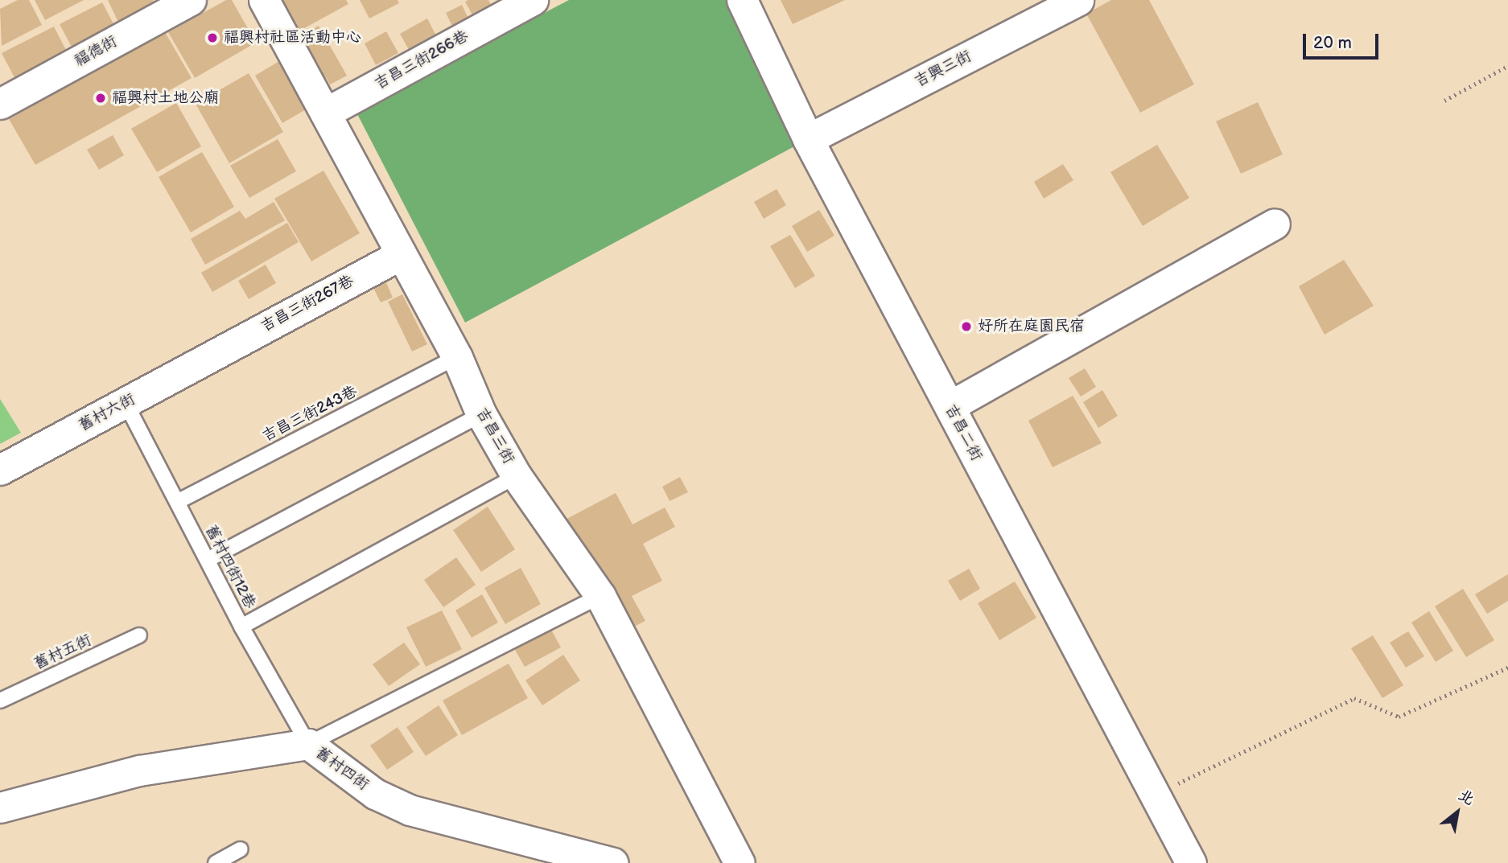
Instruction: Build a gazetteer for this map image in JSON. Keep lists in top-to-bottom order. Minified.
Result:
{"streets":{"street":["福德街","吉昌三街266巷","吉興三街","吉昌三街267巷","舊村六街","吉昌二街","吉昌三街","舊村四街"],"lane":["吉昌三街243巷","舊村四街12巷","舊村五街"]},"crossings":[["吉昌三街266巷","吉昌三街"],["吉興三街","吉昌二街"],["吉昌三街267巷","舊村六街"],["吉昌三街267巷","吉昌三街"],["舊村六街","舊村四街12巷"],["吉昌三街243巷","吉昌三街"],["吉昌三街243巷","舊村四街12巷"],["舊村四街12巷","舊村四街"]],"places":["福興村社區活動中心","福興村土地公廟","好所在庭園民宿"],"scale_bar":"20 m","north":"top right"}
